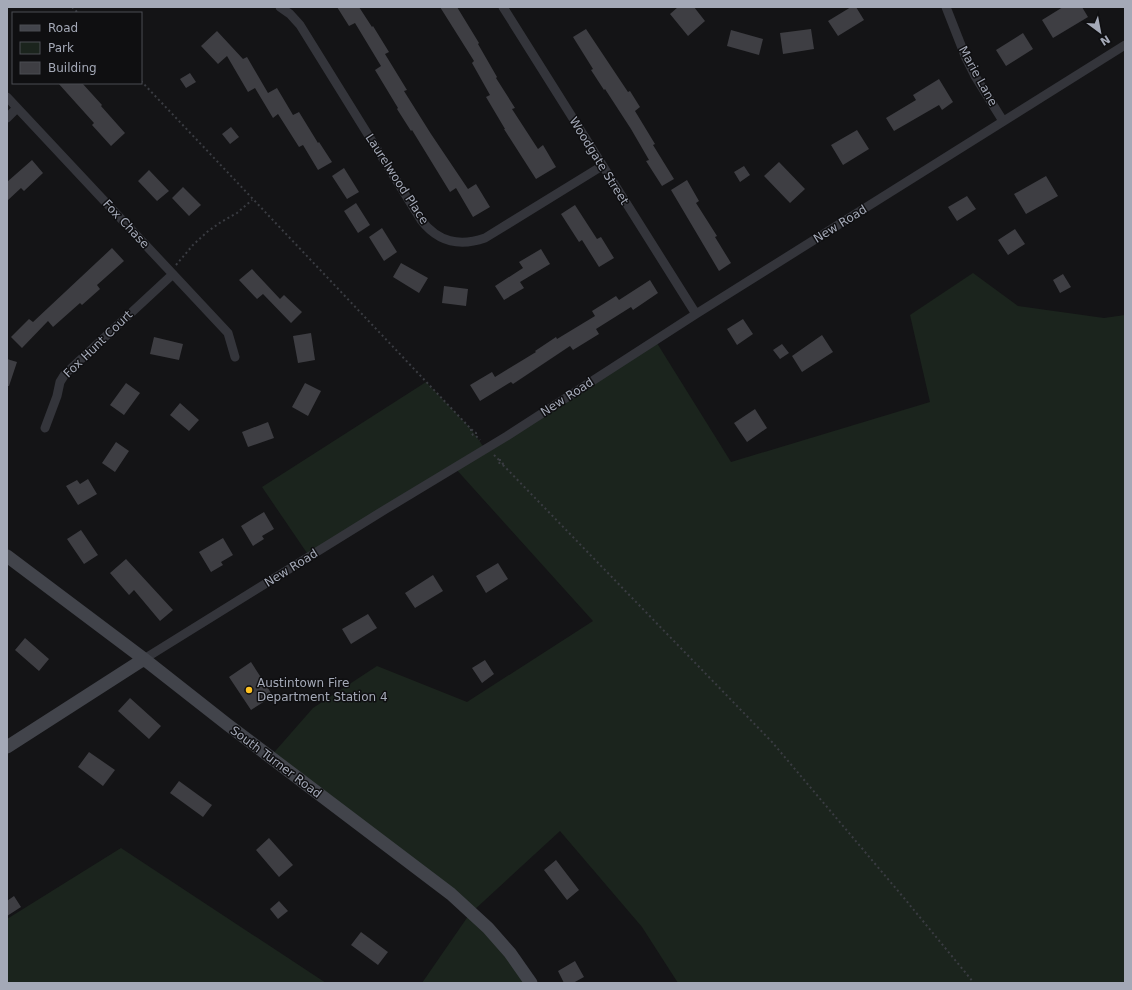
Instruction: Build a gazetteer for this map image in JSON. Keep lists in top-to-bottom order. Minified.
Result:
{"streets":{"street":["Marie Lane","Woodgate Street","Laurelwood Place","Fox Chase","New Road","Fox Hunt Court","South Turner Road"]},"crossings":[["Marie Lane","New Road"],["Woodgate Street","Laurelwood Place"],["Woodgate Street","New Road"],["Fox Chase","Fox Hunt Court"],["New Road","South Turner Road"]],"places":["Austintown Fire Department Station 4"],"legend":["Road","Park","Building"],"north":"bottom right"}
